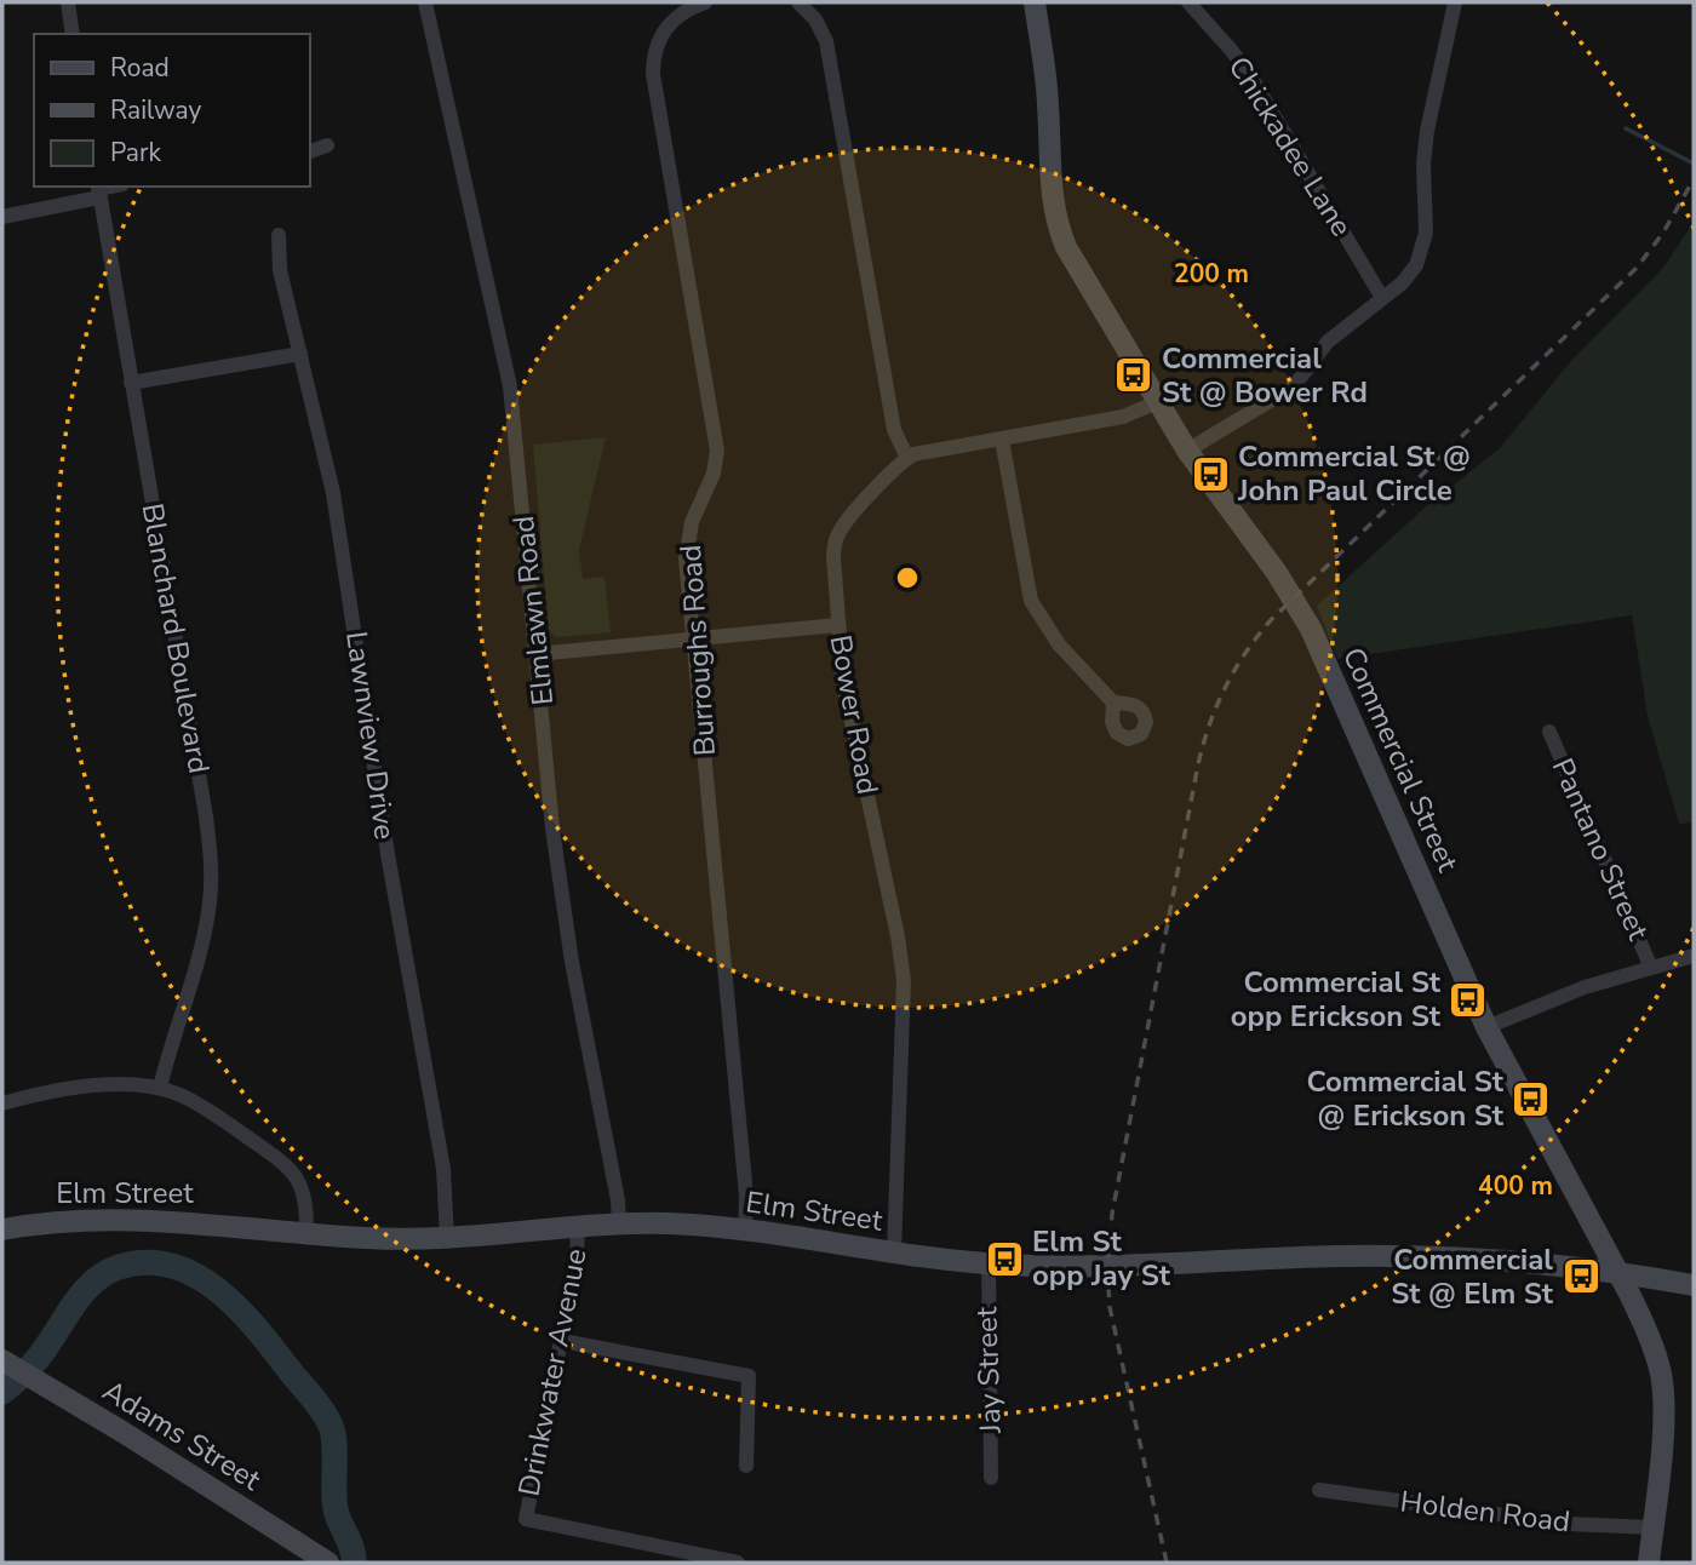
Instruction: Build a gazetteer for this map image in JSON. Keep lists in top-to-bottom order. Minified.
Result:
{"streets":{"main road":["Commercial Street","Elm Street","Adams Street"],"street":["Chickadee Lane","Elmlawn Road","Blanchard Boulevard","Burroughs Road","Bower Road","Lawnview Drive","Pantano Street","Jay Street","Drinkwater Avenue","Holden Road"]},"crossings":[["Elmlawn Road","Elm Street"],["Burroughs Road","Elm Street"],["Bower Road","Elm Street"],["Lawnview Drive","Elm Street"],["Commercial Street","Elm Street"],["Commercial Street","Holden Road"],["Elm Street","Jay Street"],["Elm Street","Drinkwater Avenue"]],"places":{"bus stop":["Commercial St @ Bower Rd","Commercial St @ John Paul Circle","Commercial St opp Erickson St","Commercial St @ Erickson St","Elm St opp Jay St","Commercial St @ Elm St"]},"legend":["Road","Railway","Park"],"rings":["200 m","400 m"]}
